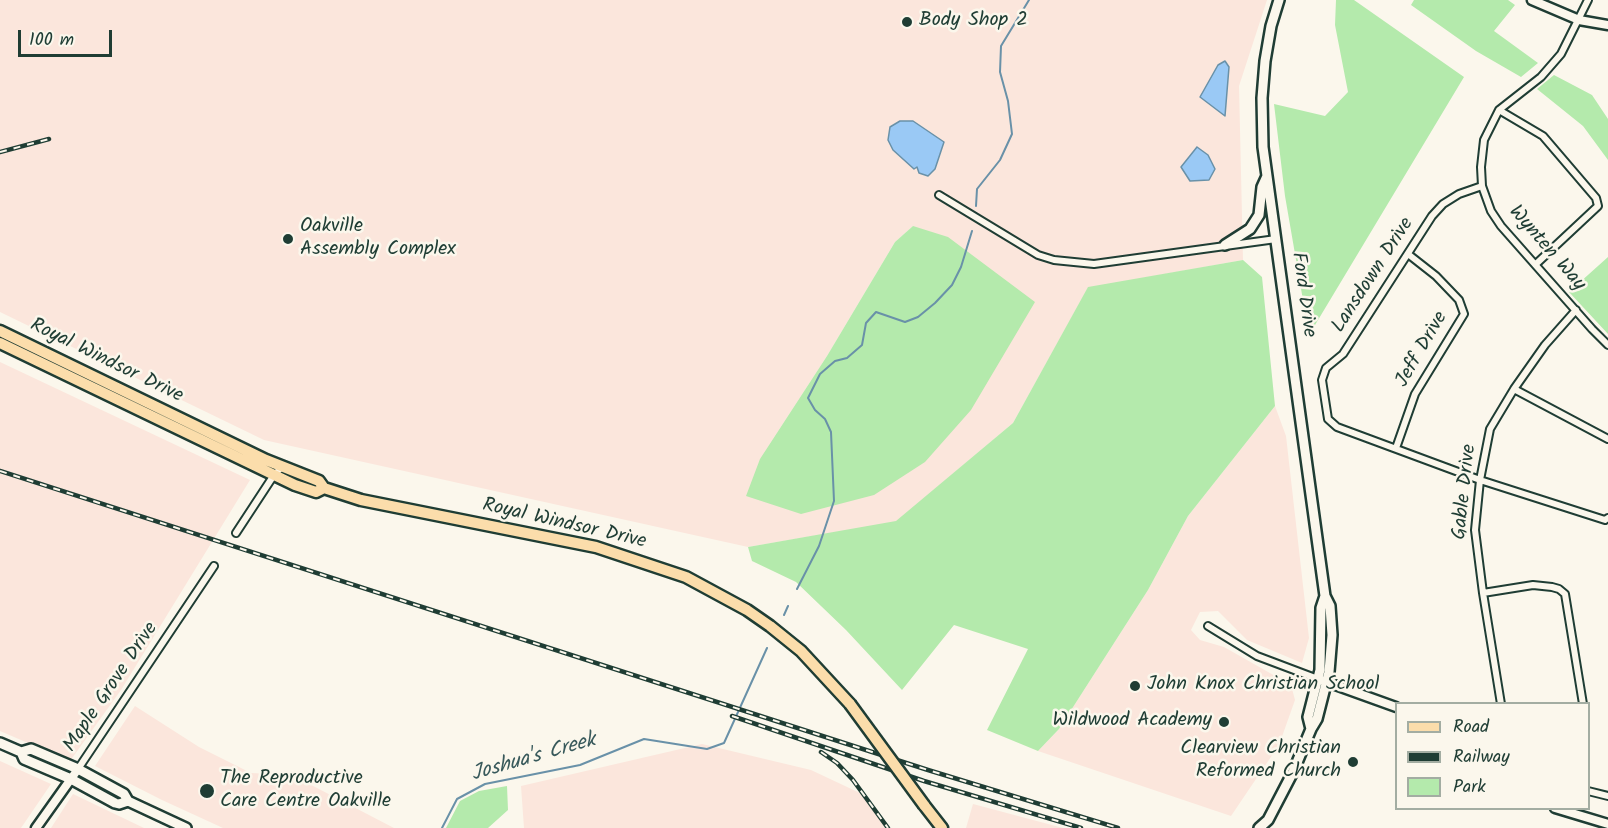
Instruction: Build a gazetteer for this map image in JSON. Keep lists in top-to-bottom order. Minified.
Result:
{"streets":{"main road":["Ford Drive","Royal Windsor Drive"],"street":["Wynten Way","Lansdown Drive","Jeff Drive","Gable Drive","Maple Grove Drive"]},"crossings":[["Wynten Way","Lansdown Drive"],["Wynten Way","Gable Drive"],["Lansdown Drive","Jeff Drive"],["Lansdown Drive","Gable Drive"]],"water":["Joshua's Creek"],"places":["Body Shop 2","Oakville Assembly Complex","John Knox Christian School","Wildwood Academy","Clearview Christian Reformed Church","The Reproductive Care Centre Oakville"],"legend":["Road","Railway","Park"],"scale_bar":"100 m"}
